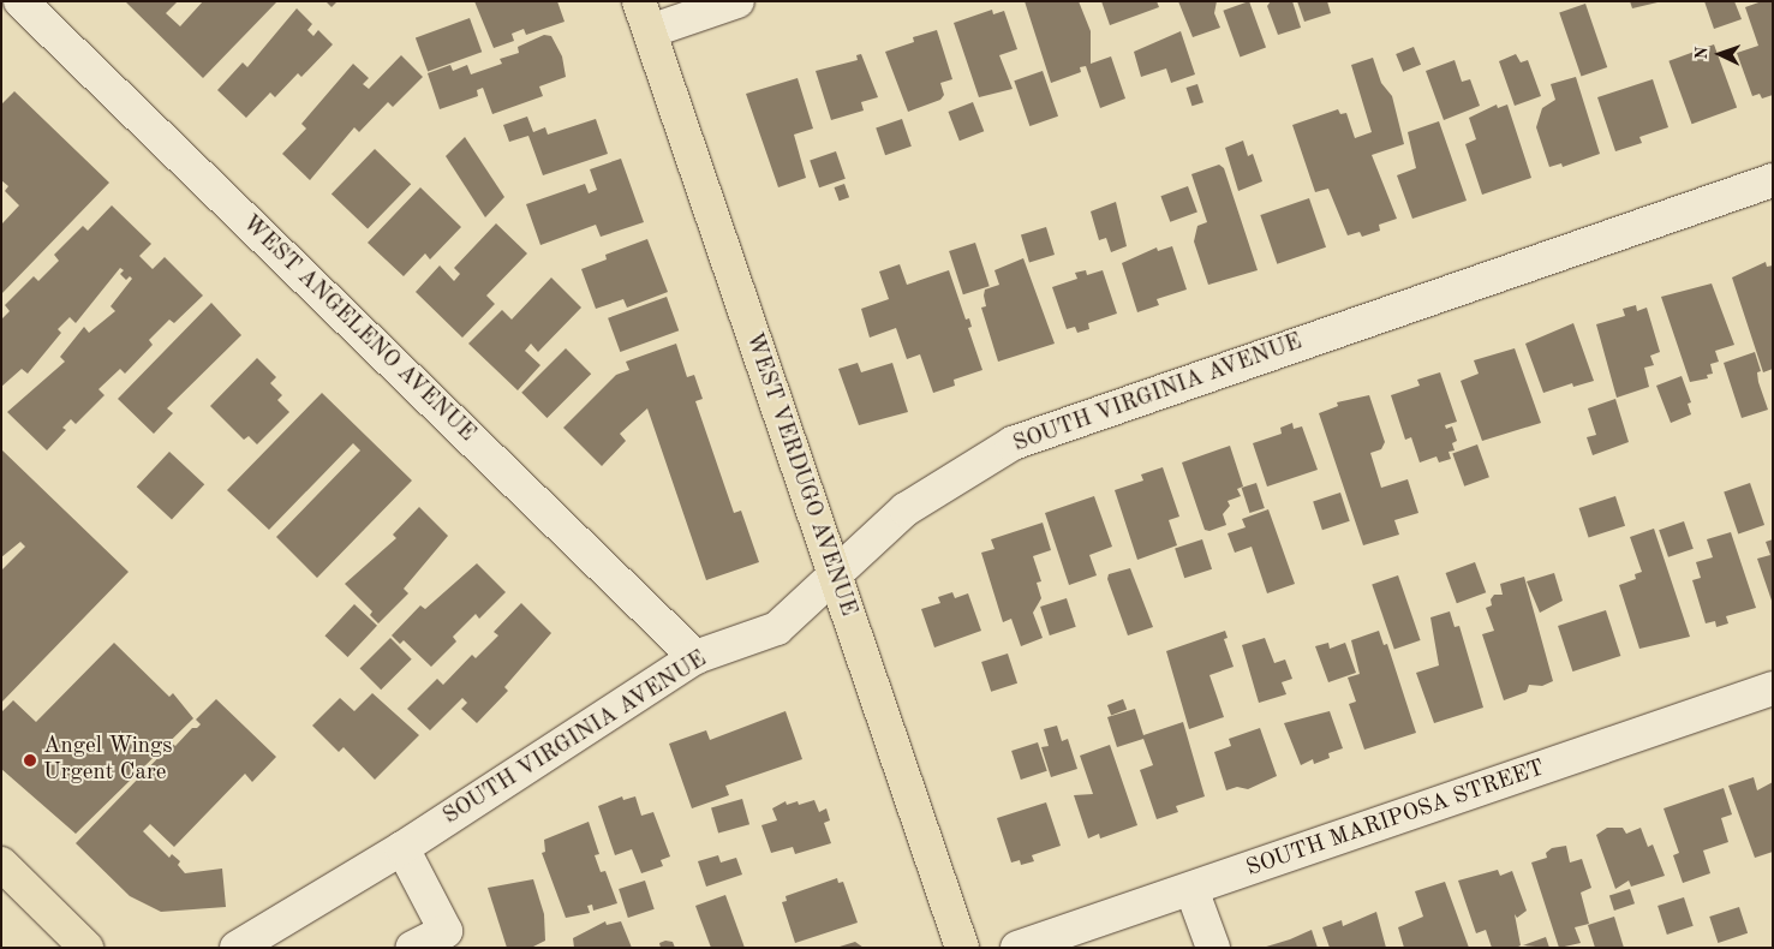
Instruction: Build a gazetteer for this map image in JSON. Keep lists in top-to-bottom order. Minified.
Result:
{"streets":{"main road":["WEST VERDUGO AVENUE"],"street":["WEST ANGELENO AVENUE","SOUTH VIRGINIA AVENUE","SOUTH MARIPOSA STREET"]},"crossings":[["WEST ANGELENO AVENUE","SOUTH VIRGINIA AVENUE"],["SOUTH VIRGINIA AVENUE","WEST VERDUGO AVENUE"]],"places":["Angel Wings Urgent Care"],"north":"left"}
